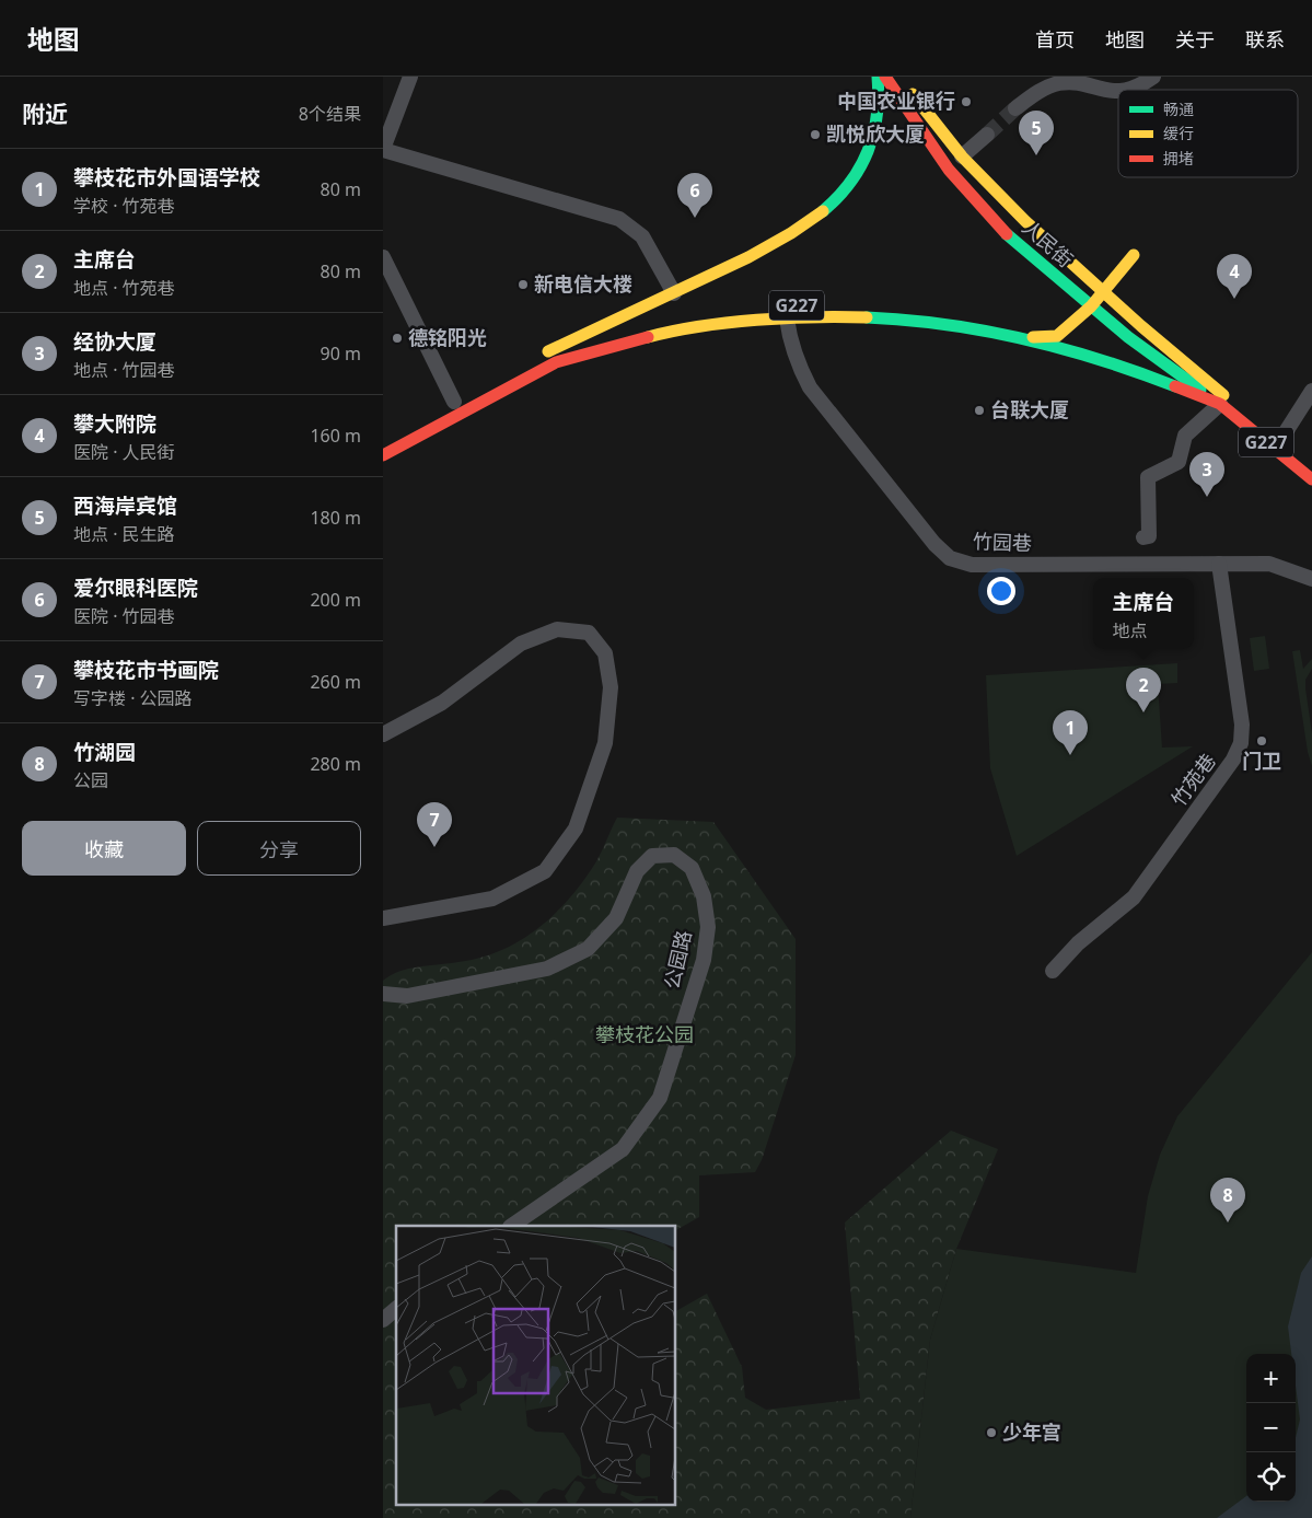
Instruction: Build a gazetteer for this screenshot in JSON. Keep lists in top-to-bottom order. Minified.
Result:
{"streets":{"main road":["人民街","G227"],"street":["竹园巷","竹苑巷","公园路"]},"crossings":[["人民街","G227"],["G227","竹园巷"],["竹园巷","竹苑巷"]],"parks":["攀枝花公园"],"places":["中国农业银行","凯悦欣大厦","新电信大楼","德铭阳光","台联大厦","门卫","少年宫"],"legend":["畅通","缓行","拥堵"],"page":{"header":"地图","nav":["首页","地图","关于","联系"],"heading":["附近","8个结果"],"pins":["5","6","4","3","2","1","7","8"],"list":[{"mark":"1","name":"攀枝花市外国语学校","note":"学校 · 竹苑巷","value":"80 m"},{"mark":"2","name":"主席台","note":"地点 · 竹苑巷","value":"80 m"},{"mark":"3","name":"经协大厦","note":"地点 · 竹园巷","value":"90 m"},{"mark":"4","name":"攀大附院","note":"医院 · 人民街","value":"160 m"},{"mark":"5","name":"西海岸宾馆","note":"地点 · 民生路","value":"180 m"},{"mark":"6","name":"爱尔眼科医院","note":"医院 · 竹园巷","value":"200 m"},{"mark":"7","name":"攀枝花市书画院","note":"写字楼 · 公园路","value":"260 m"},{"mark":"8","name":"竹湖园","note":"公园","value":"280 m"}],"popup":["主席台","地点"],"buttons":["收藏","分享"],"map_buttons":["+","−"]}}
